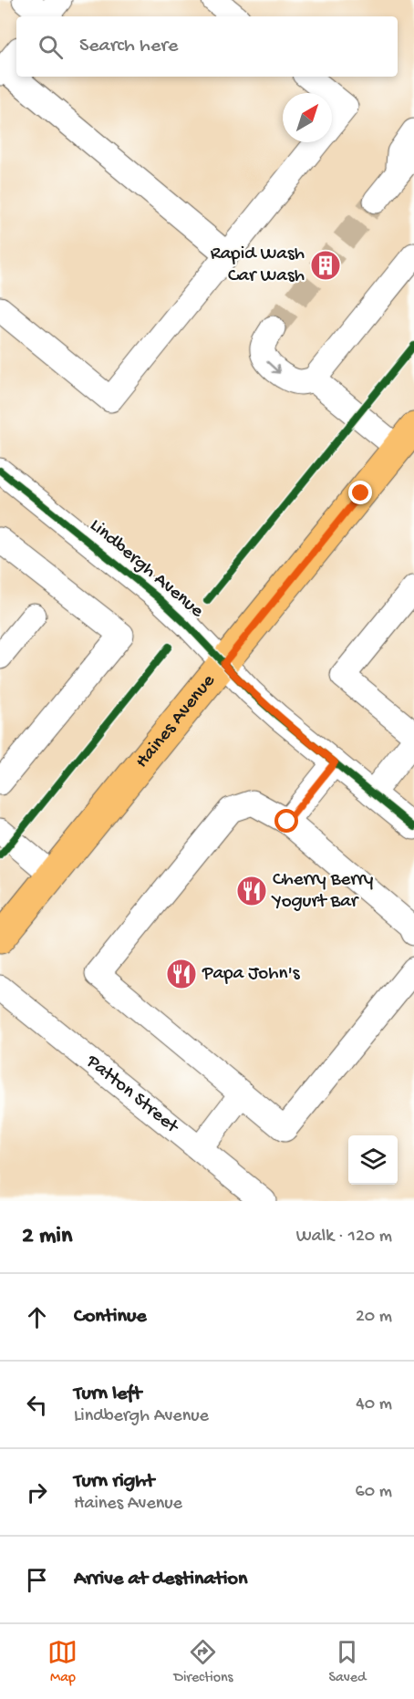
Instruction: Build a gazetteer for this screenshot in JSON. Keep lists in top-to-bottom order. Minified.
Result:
{"streets":{"main road":["Haines Avenue"],"street":["Lindbergh Avenue","Patton Street"]},"crossings":[["Lindbergh Avenue","Haines Avenue"]],"places":{"building":["Rapid Wash Car Wash"],"restaurant":["Cherry Berry Yogurt Bar","Papa John's"]},"north":"top right","page":{"search":"Search here","heading":["2 min","Walk · 120 m"],"list":[["Continue","20 m"],["Turn left","Lindbergh Avenue","40 m"],["Turn right","Haines Avenue","60 m"],"Arrive at destination"],"nav":["Map","Directions","Saved"]}}
